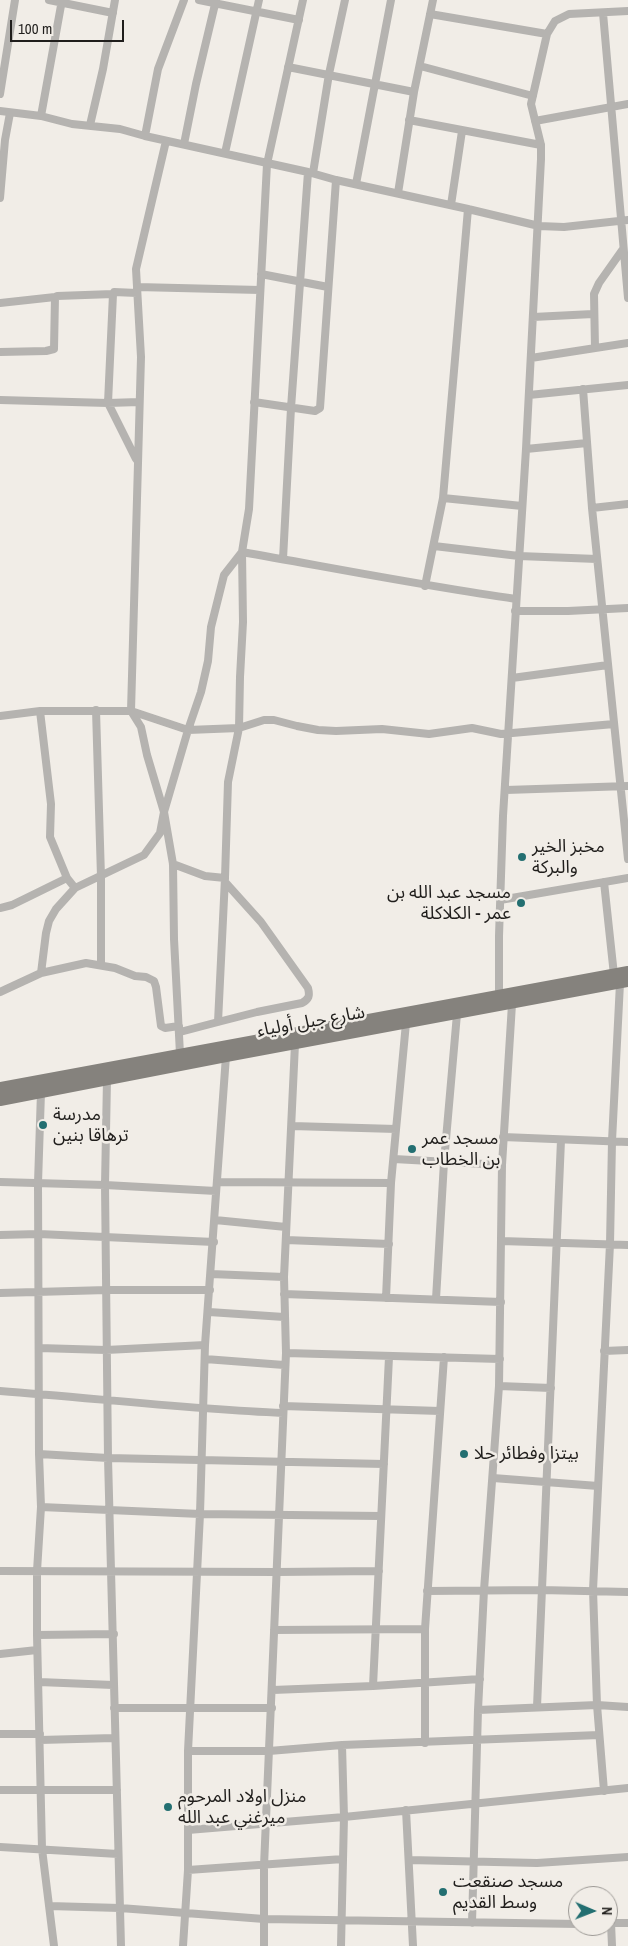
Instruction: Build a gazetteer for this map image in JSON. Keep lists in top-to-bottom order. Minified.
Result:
{"streets":{"main road":["شارع جبل أولياء"]},"places":["مخبز الخير والبركة","مسجد عبد الله بن عمر - الكلاكلة","مدرسة ترهاقا بنين","مسجد عمر بن الخطاب","بيتزا وفطائر حلا","منزل اولاد المرحوم ميرغني عبد الله","مسجد صنقعت وسط القديم"],"scale_bar":"100 m","north":"right"}
